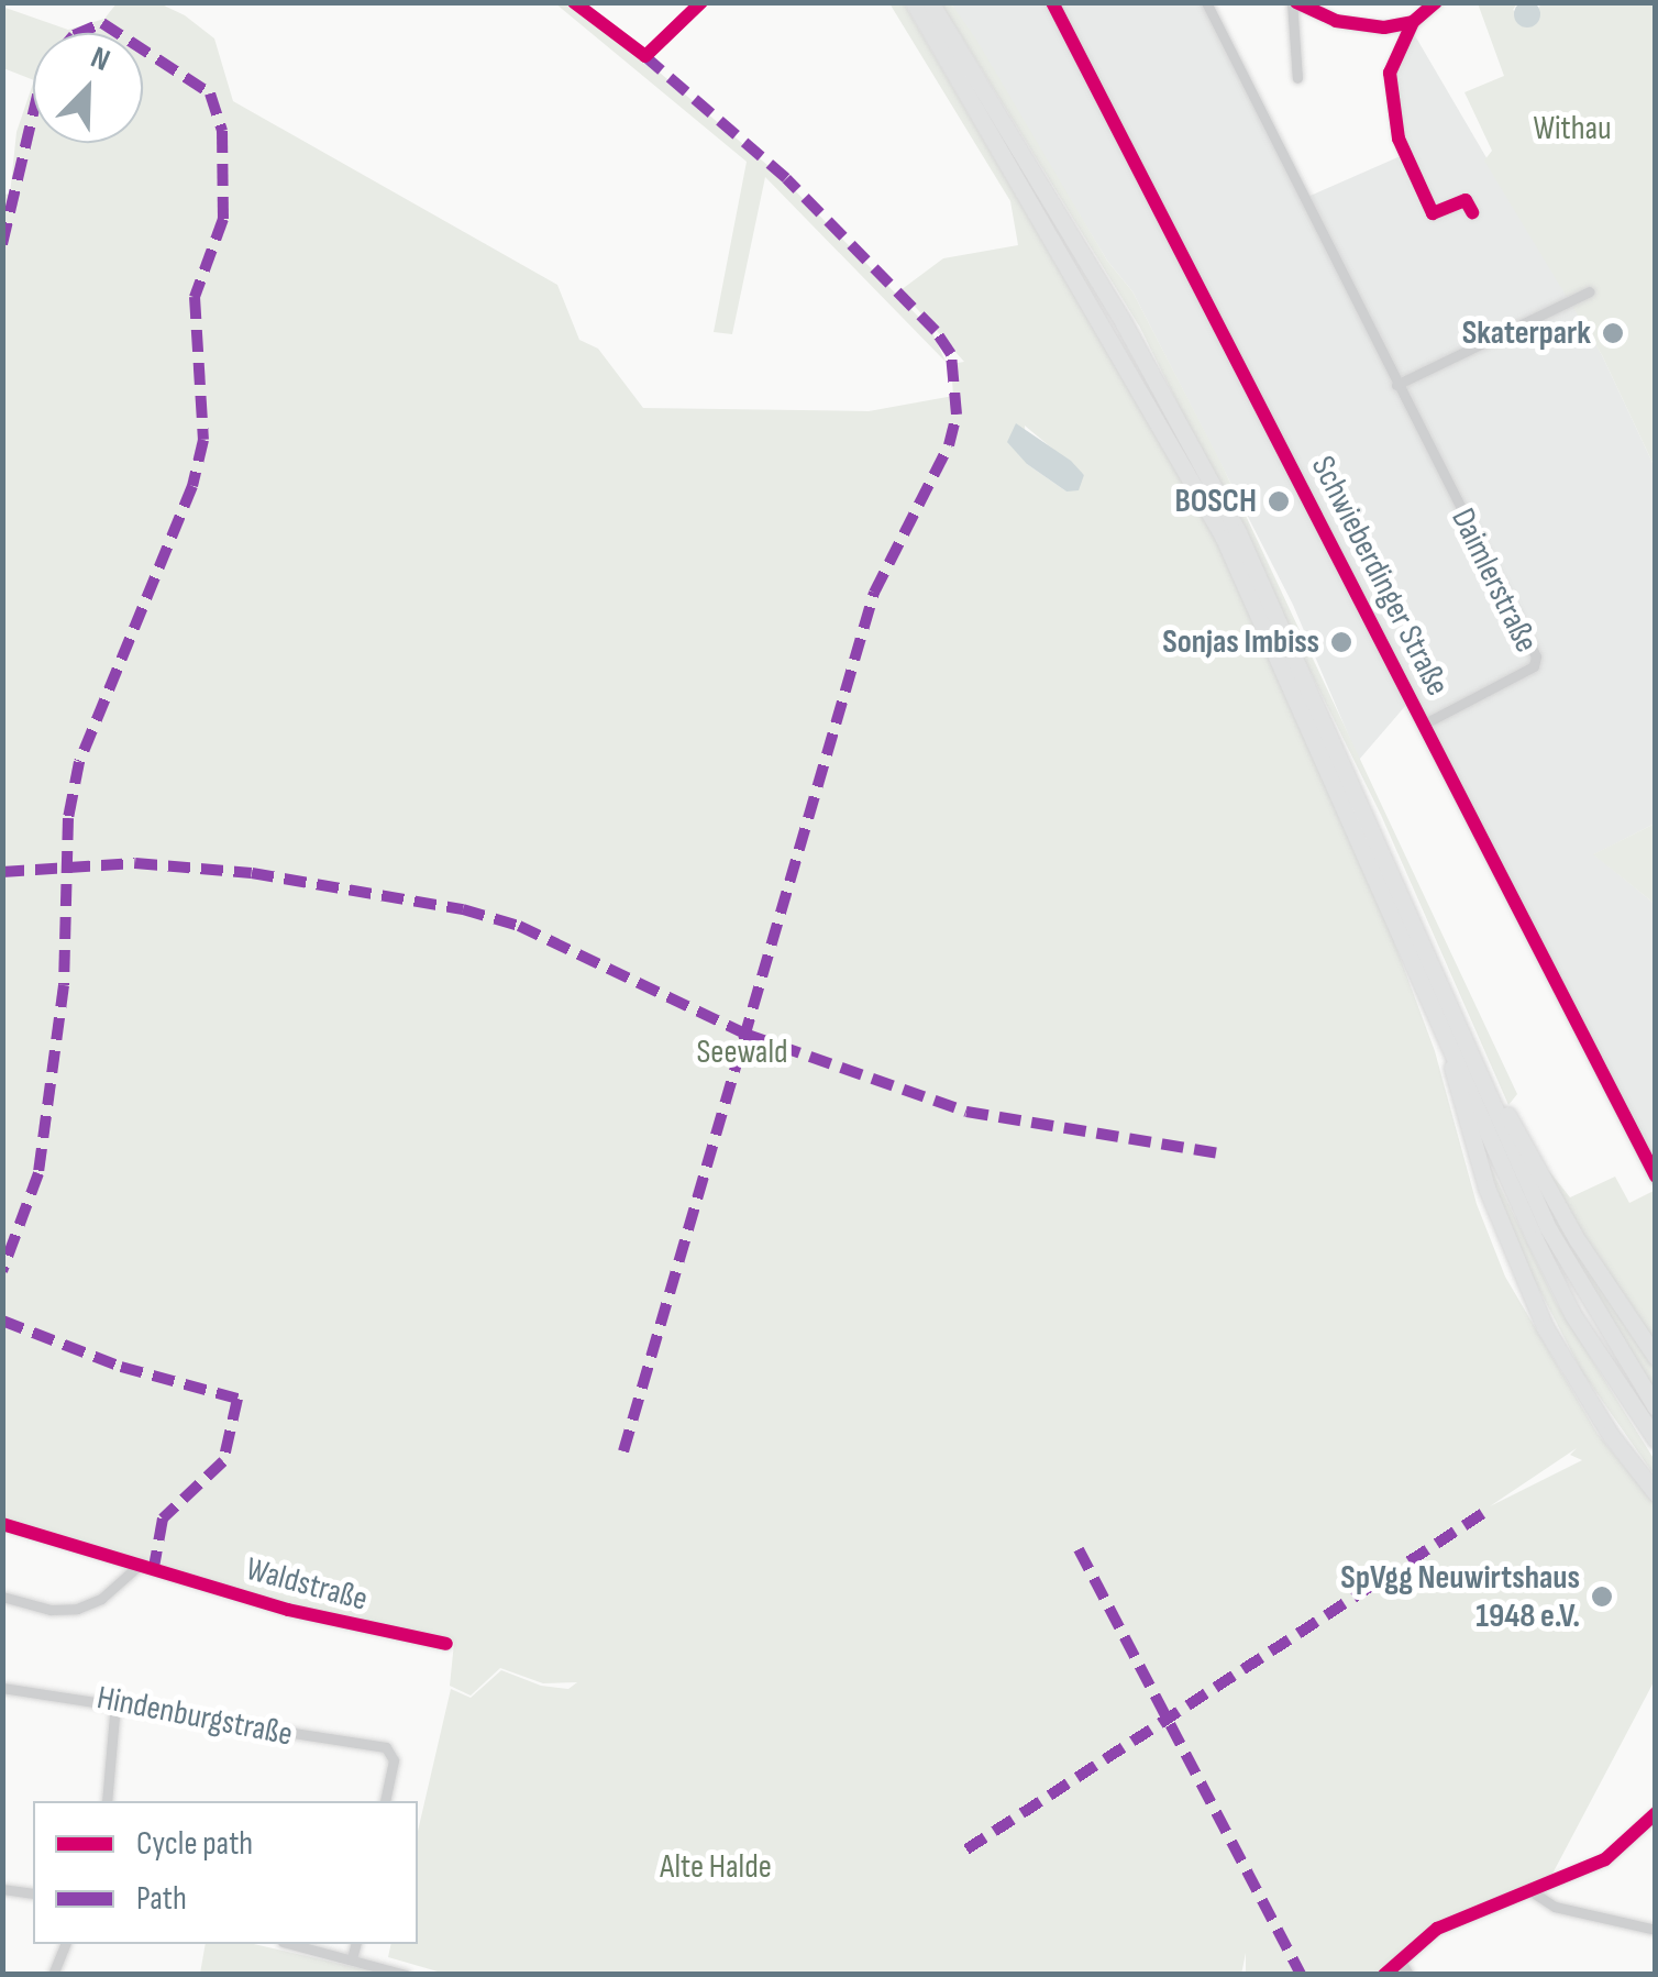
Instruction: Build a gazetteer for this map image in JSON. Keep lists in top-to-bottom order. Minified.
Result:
{"streets":{"street":["Schwieberdinger Straße","Daimlerstraße","Waldstraße","Hindenburgstraße"]},"crossings":[["Schwieberdinger Straße","Daimlerstraße"]],"parks":["Withau","Seewald","Alte Halde"],"places":["Skaterpark","BOSCH","Sonjas Imbiss","SpVgg Neuwirtshaus 1948 e.V."],"legend":["Cycle path","Path"],"north":"top right"}
